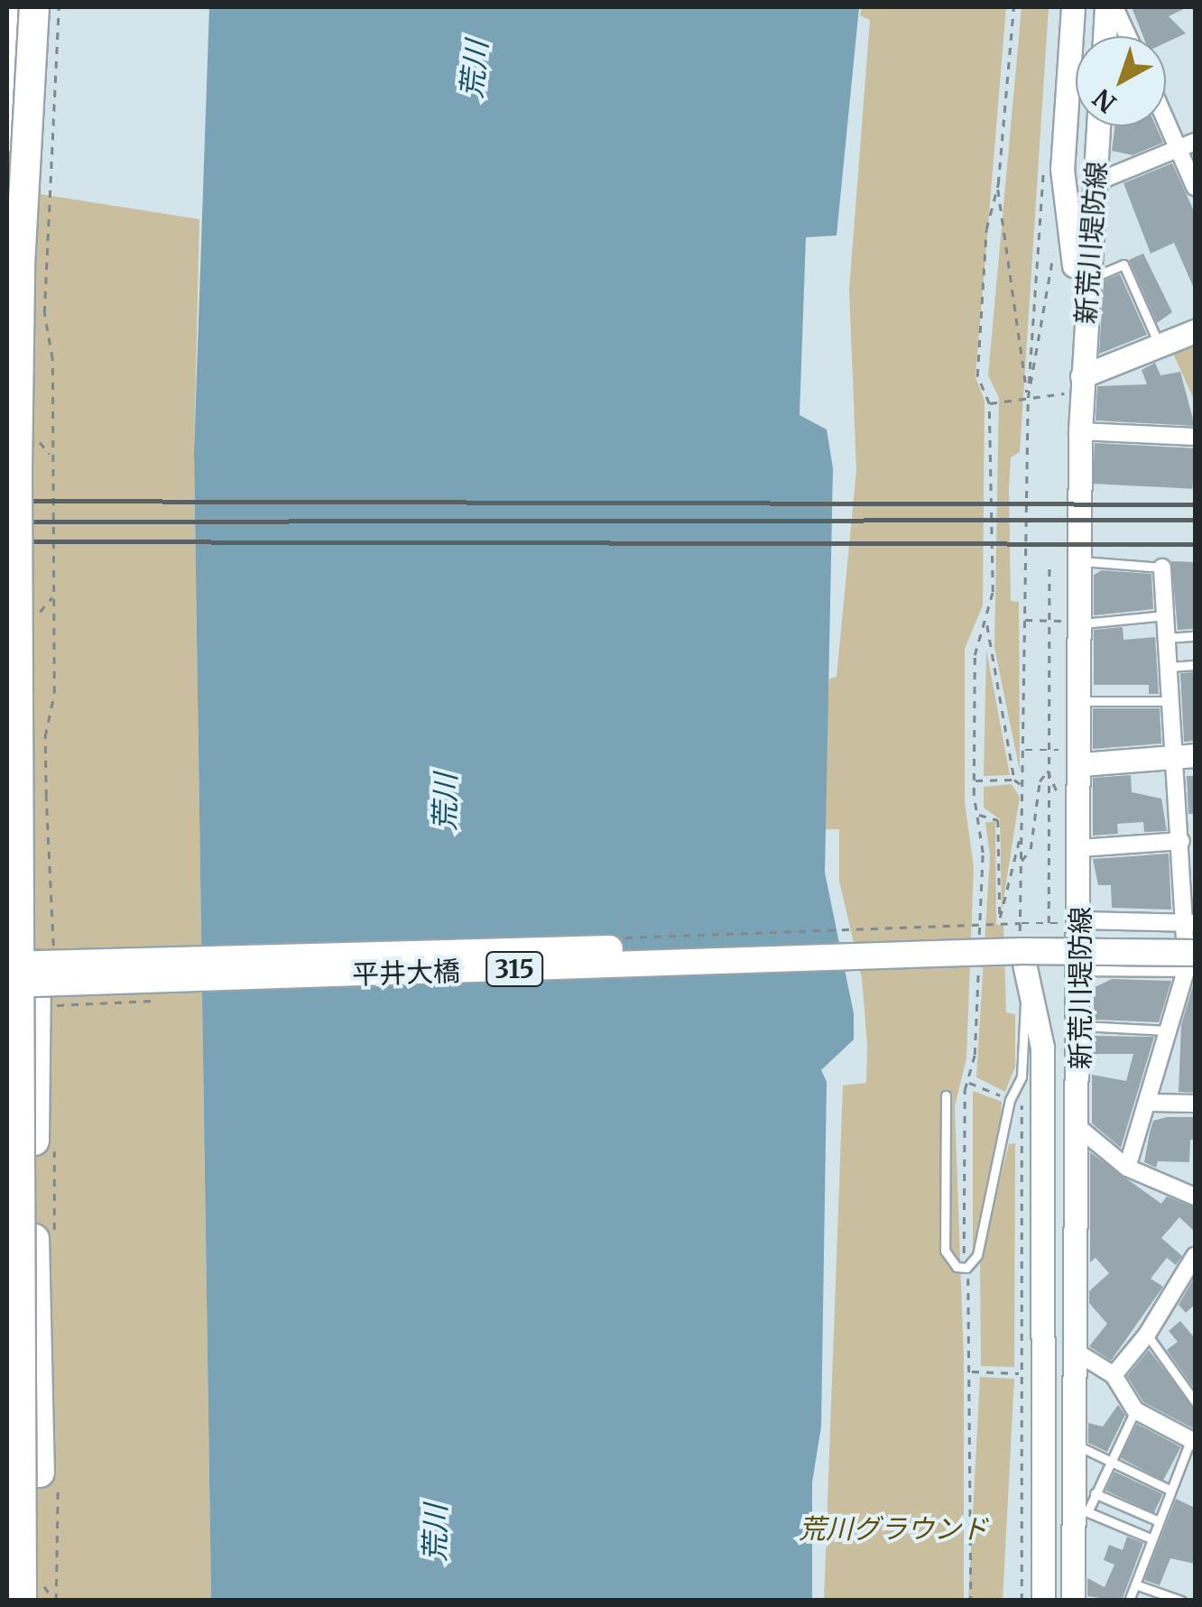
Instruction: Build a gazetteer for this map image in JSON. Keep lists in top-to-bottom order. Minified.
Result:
{"streets":{"main road":["新荒川堤防線","315","平井大橋"]},"crossings":[["新荒川堤防線","315"],["新荒川堤防線","平井大橋"],["315","平井大橋"]],"water":["荒川"],"parks":["荒川グラウンド"],"north":"bottom left"}
